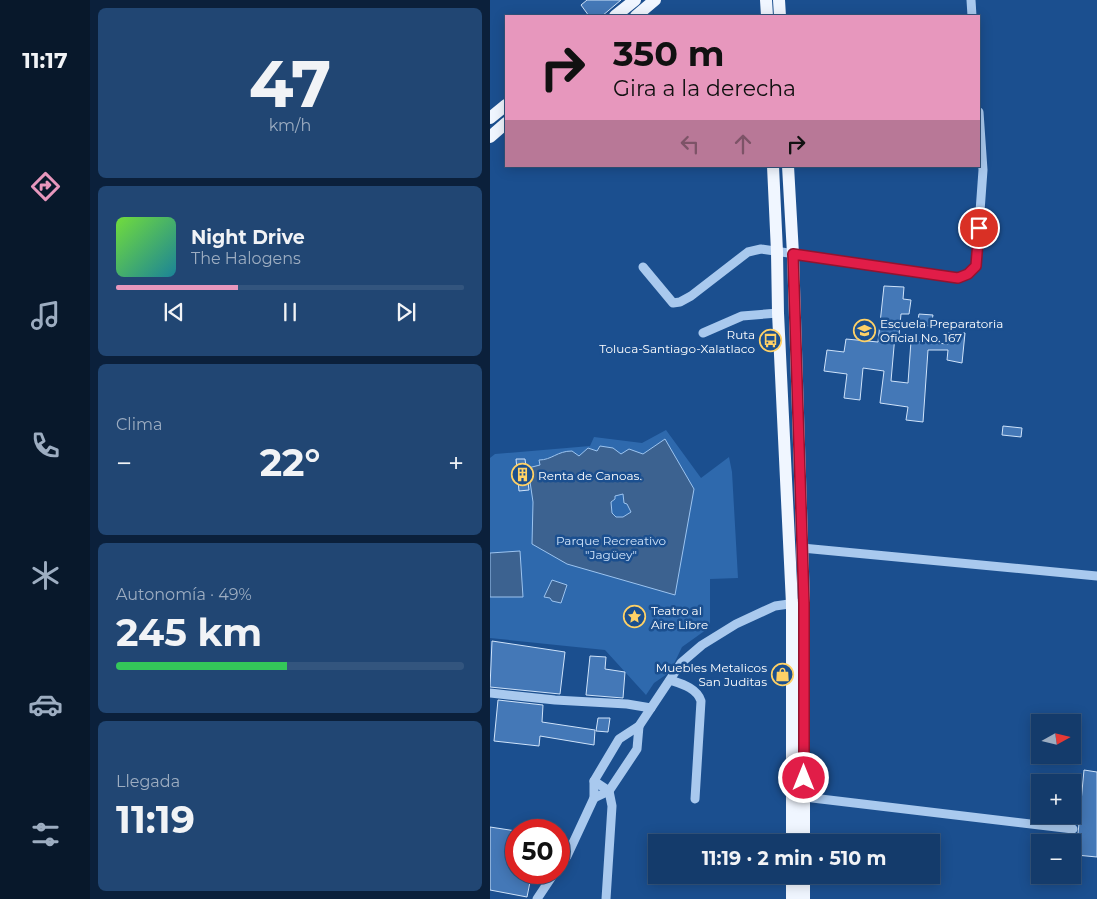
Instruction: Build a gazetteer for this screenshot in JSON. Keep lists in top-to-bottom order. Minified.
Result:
{"parks":["Parque Recreativo \"Jagüey\""],"places":{"school or university":["Escuela Preparatoria Oficial No. 167"],"bus stop":["Ruta Toluca-Santiago-Xalatlaco"],"building":["Renta de Canoas."],"place":["Teatro al Aire Libre"],"shop":["Muebles Metalicos San Juditas"]},"north":"right","page":{"tabs":"11:17","tile":[["47","km/h"],"Clima",["Autonomía · 49%","245 km"],["Llegada","11:19"]],"turn":["350 m","Gira a la derecha"],"song":["Night Drive","The Halogens"],"heat":["−","22°","+"],"map_buttons":["+","−"],"limit":"50","trip":"11:19 · 2 min · 510 m"}}
